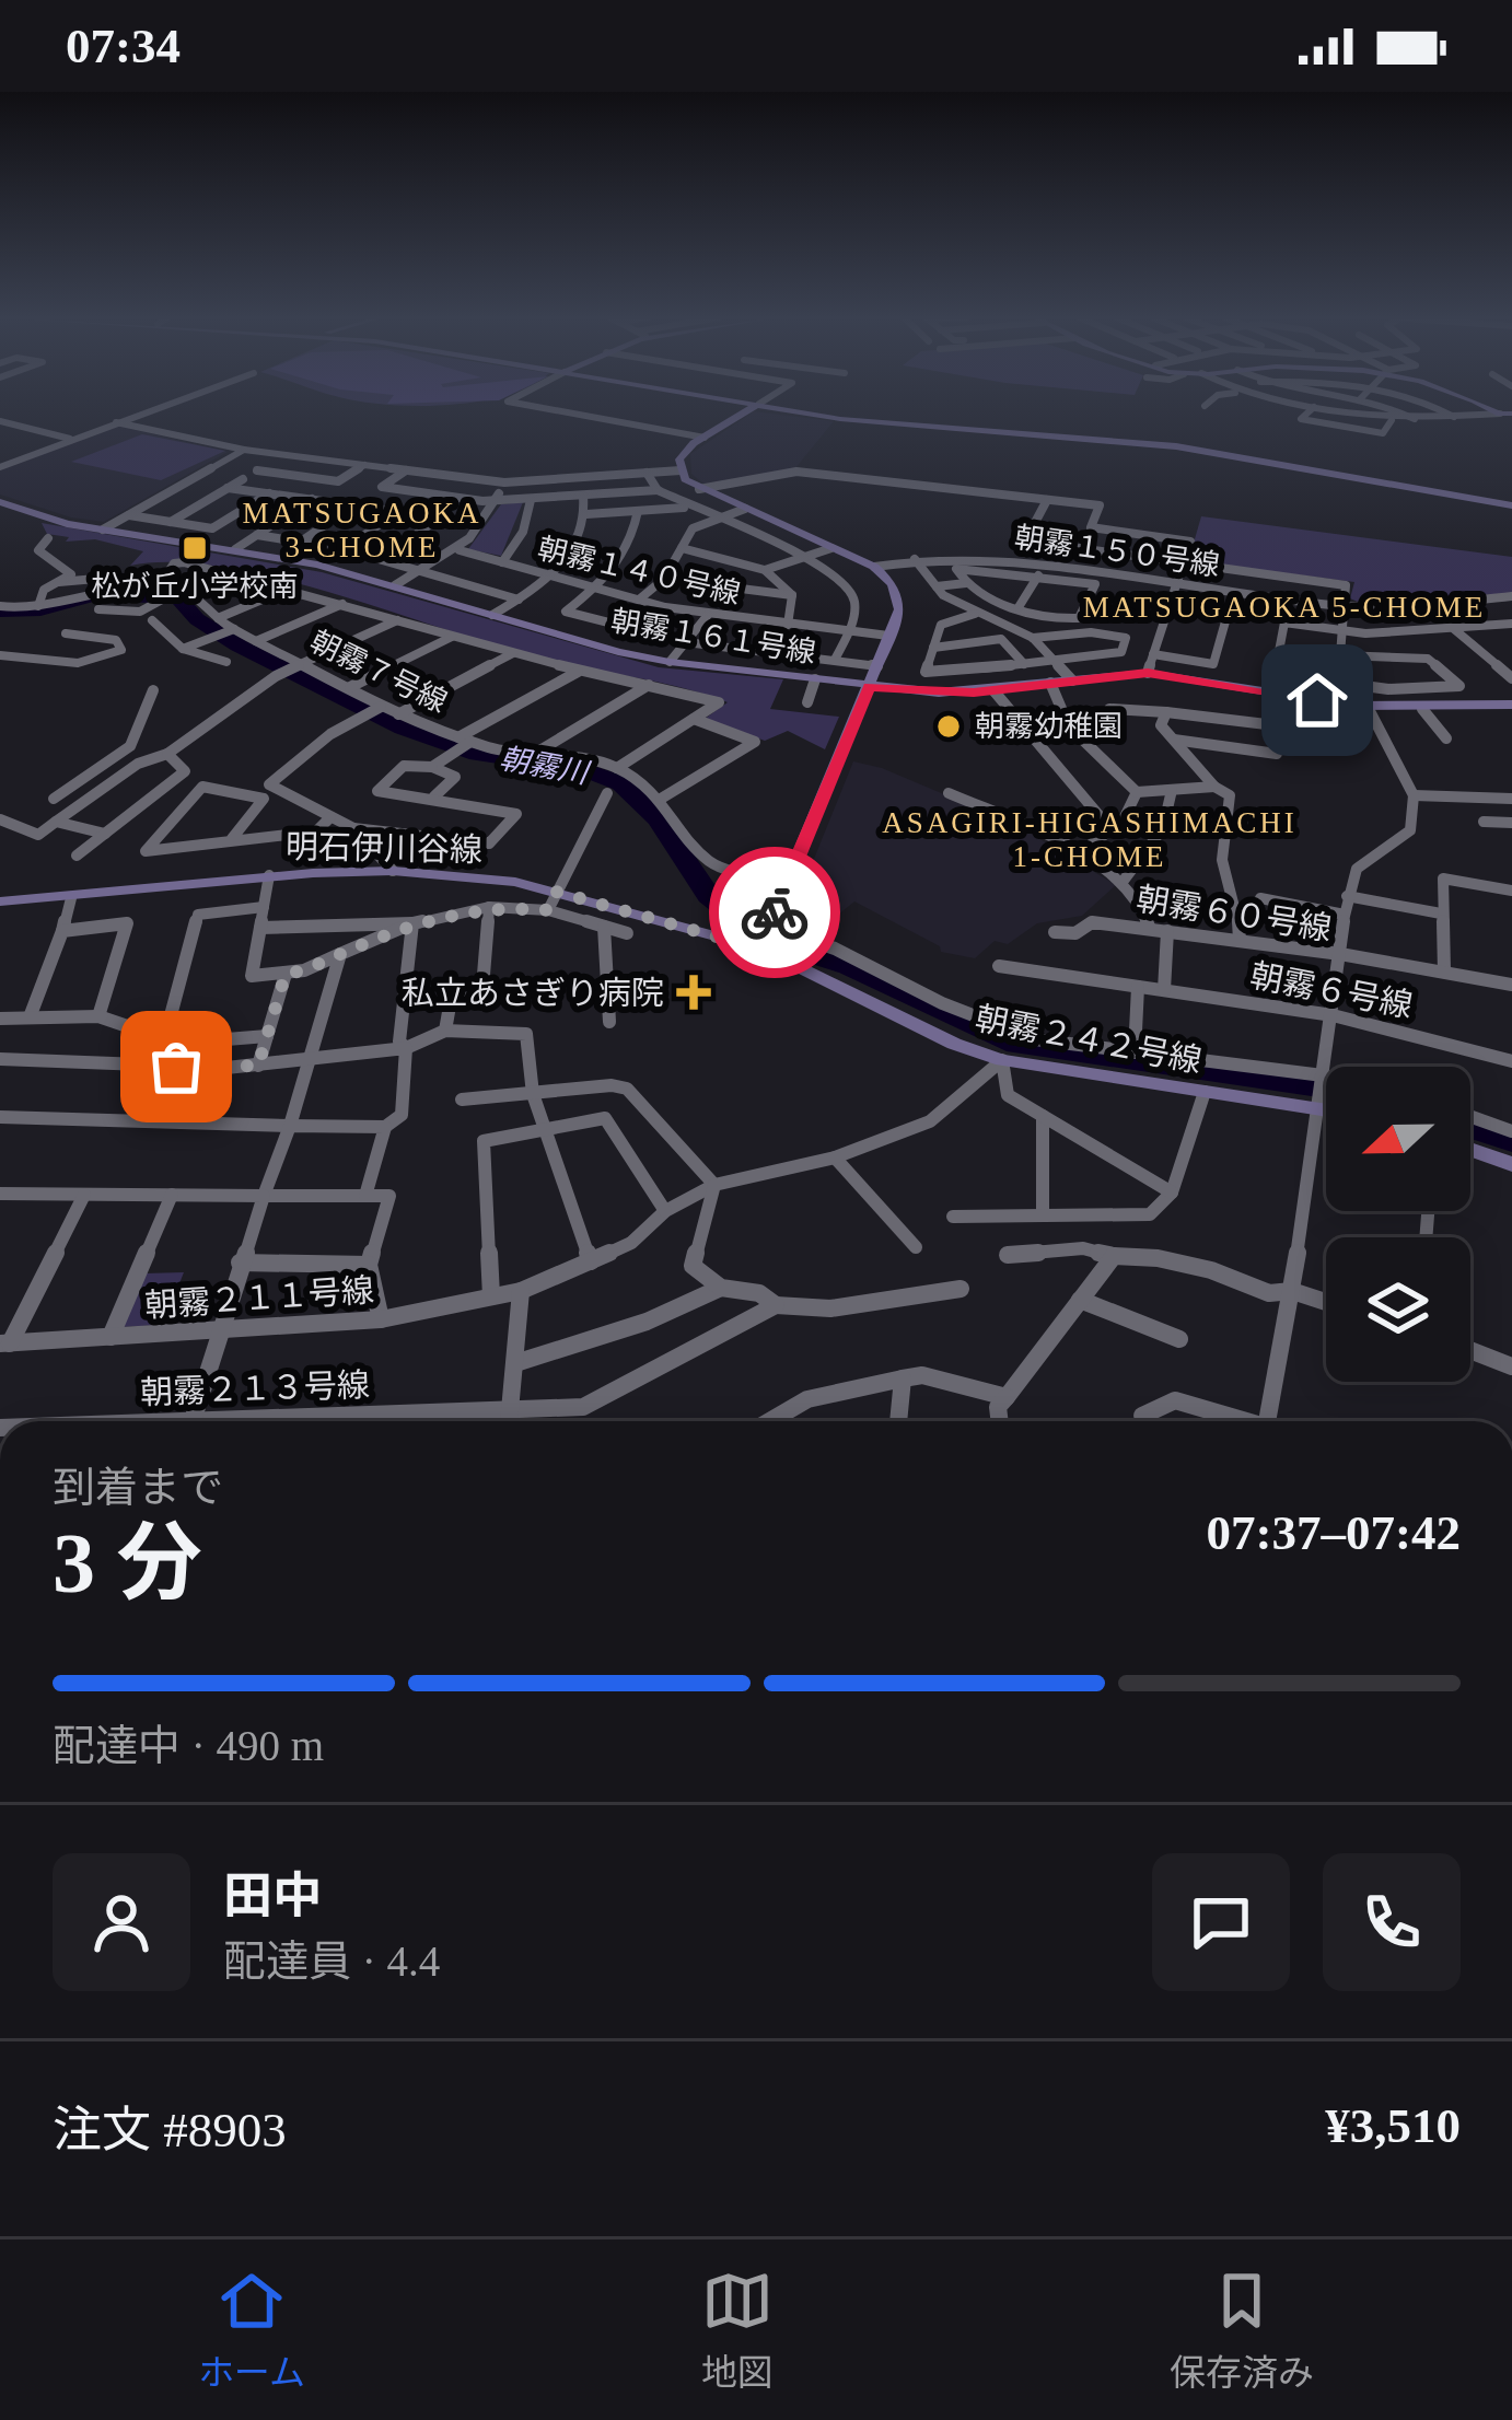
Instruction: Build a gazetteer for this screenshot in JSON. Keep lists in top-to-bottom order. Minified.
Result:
{"streets":{"street":["朝霧１５０号線","朝霧１４０号線","朝霧１６１号線","朝霧７号線","明石伊川谷線","朝霧６０号線","朝霧６号線","朝霧２４２号線","朝霧２１１号線","朝霧２１３号線"]},"crossings":[["明石伊川谷線","朝霧２４２号線"],["朝霧６０号線","朝霧６号線"],["朝霧６０号線","朝霧２４２号線"],["朝霧２４２号線","朝霧２１１号線"]],"districts":["MATSUGAOKA 3-CHOME","MATSUGAOKA 5-CHOME","ASAGIRI-HIGASHIMACHI 1-CHOME"],"water":["朝霧川"],"places":{"transit":["松が丘小学校南"],"other":["朝霧幼稚園"],"health":["私立あさぎり病院"]},"north":"left","page":{"status":"07:34","heading":["3 分","到着まで","07:37–07:42"],"panel":["田中","配達員 · 4.4","注文 #8903","¥3,510"],"bar":"配達中 · 490 m","tabs":["ホーム","地図","保存済み"]}}
